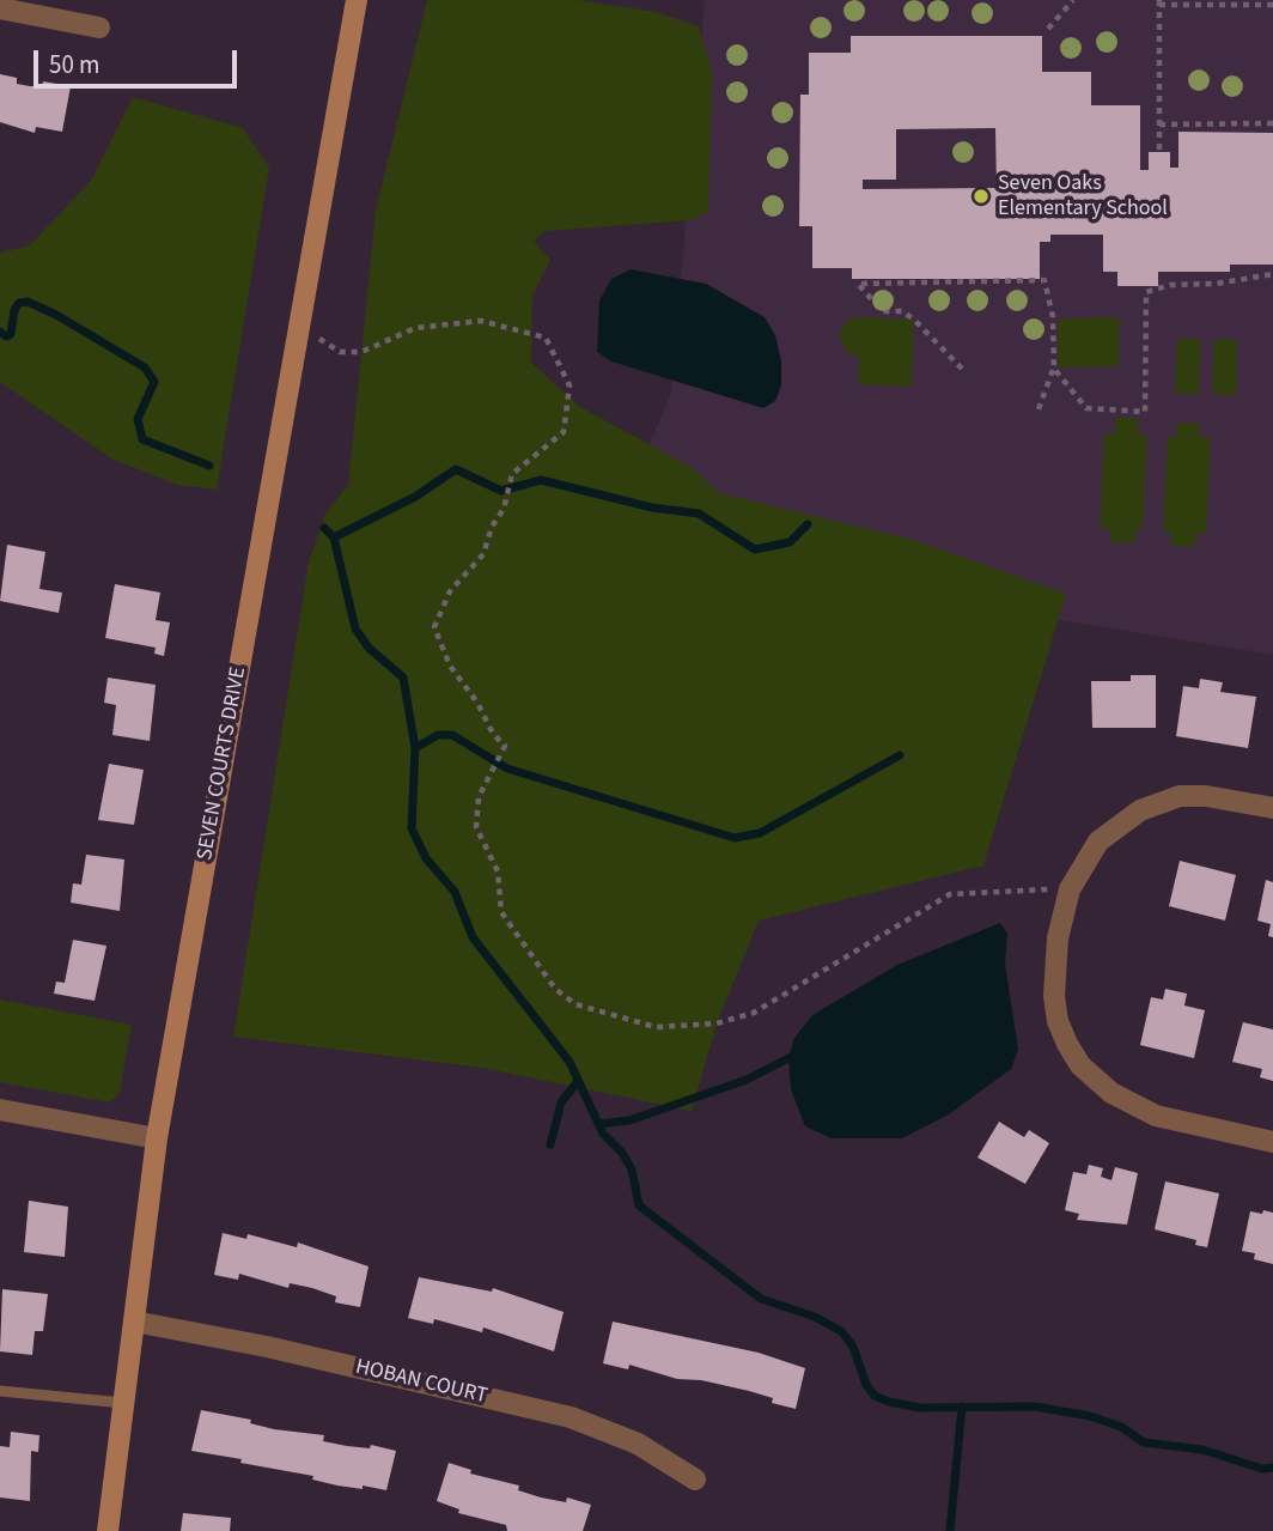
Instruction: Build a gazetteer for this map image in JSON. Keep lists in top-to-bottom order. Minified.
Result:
{"streets":{"street":["SEVEN COURTS DRIVE","HOBAN COURT"]},"crossings":[["SEVEN COURTS DRIVE","HOBAN COURT"]],"places":["Seven Oaks Elementary School"],"scale_bar":"50 m"}
